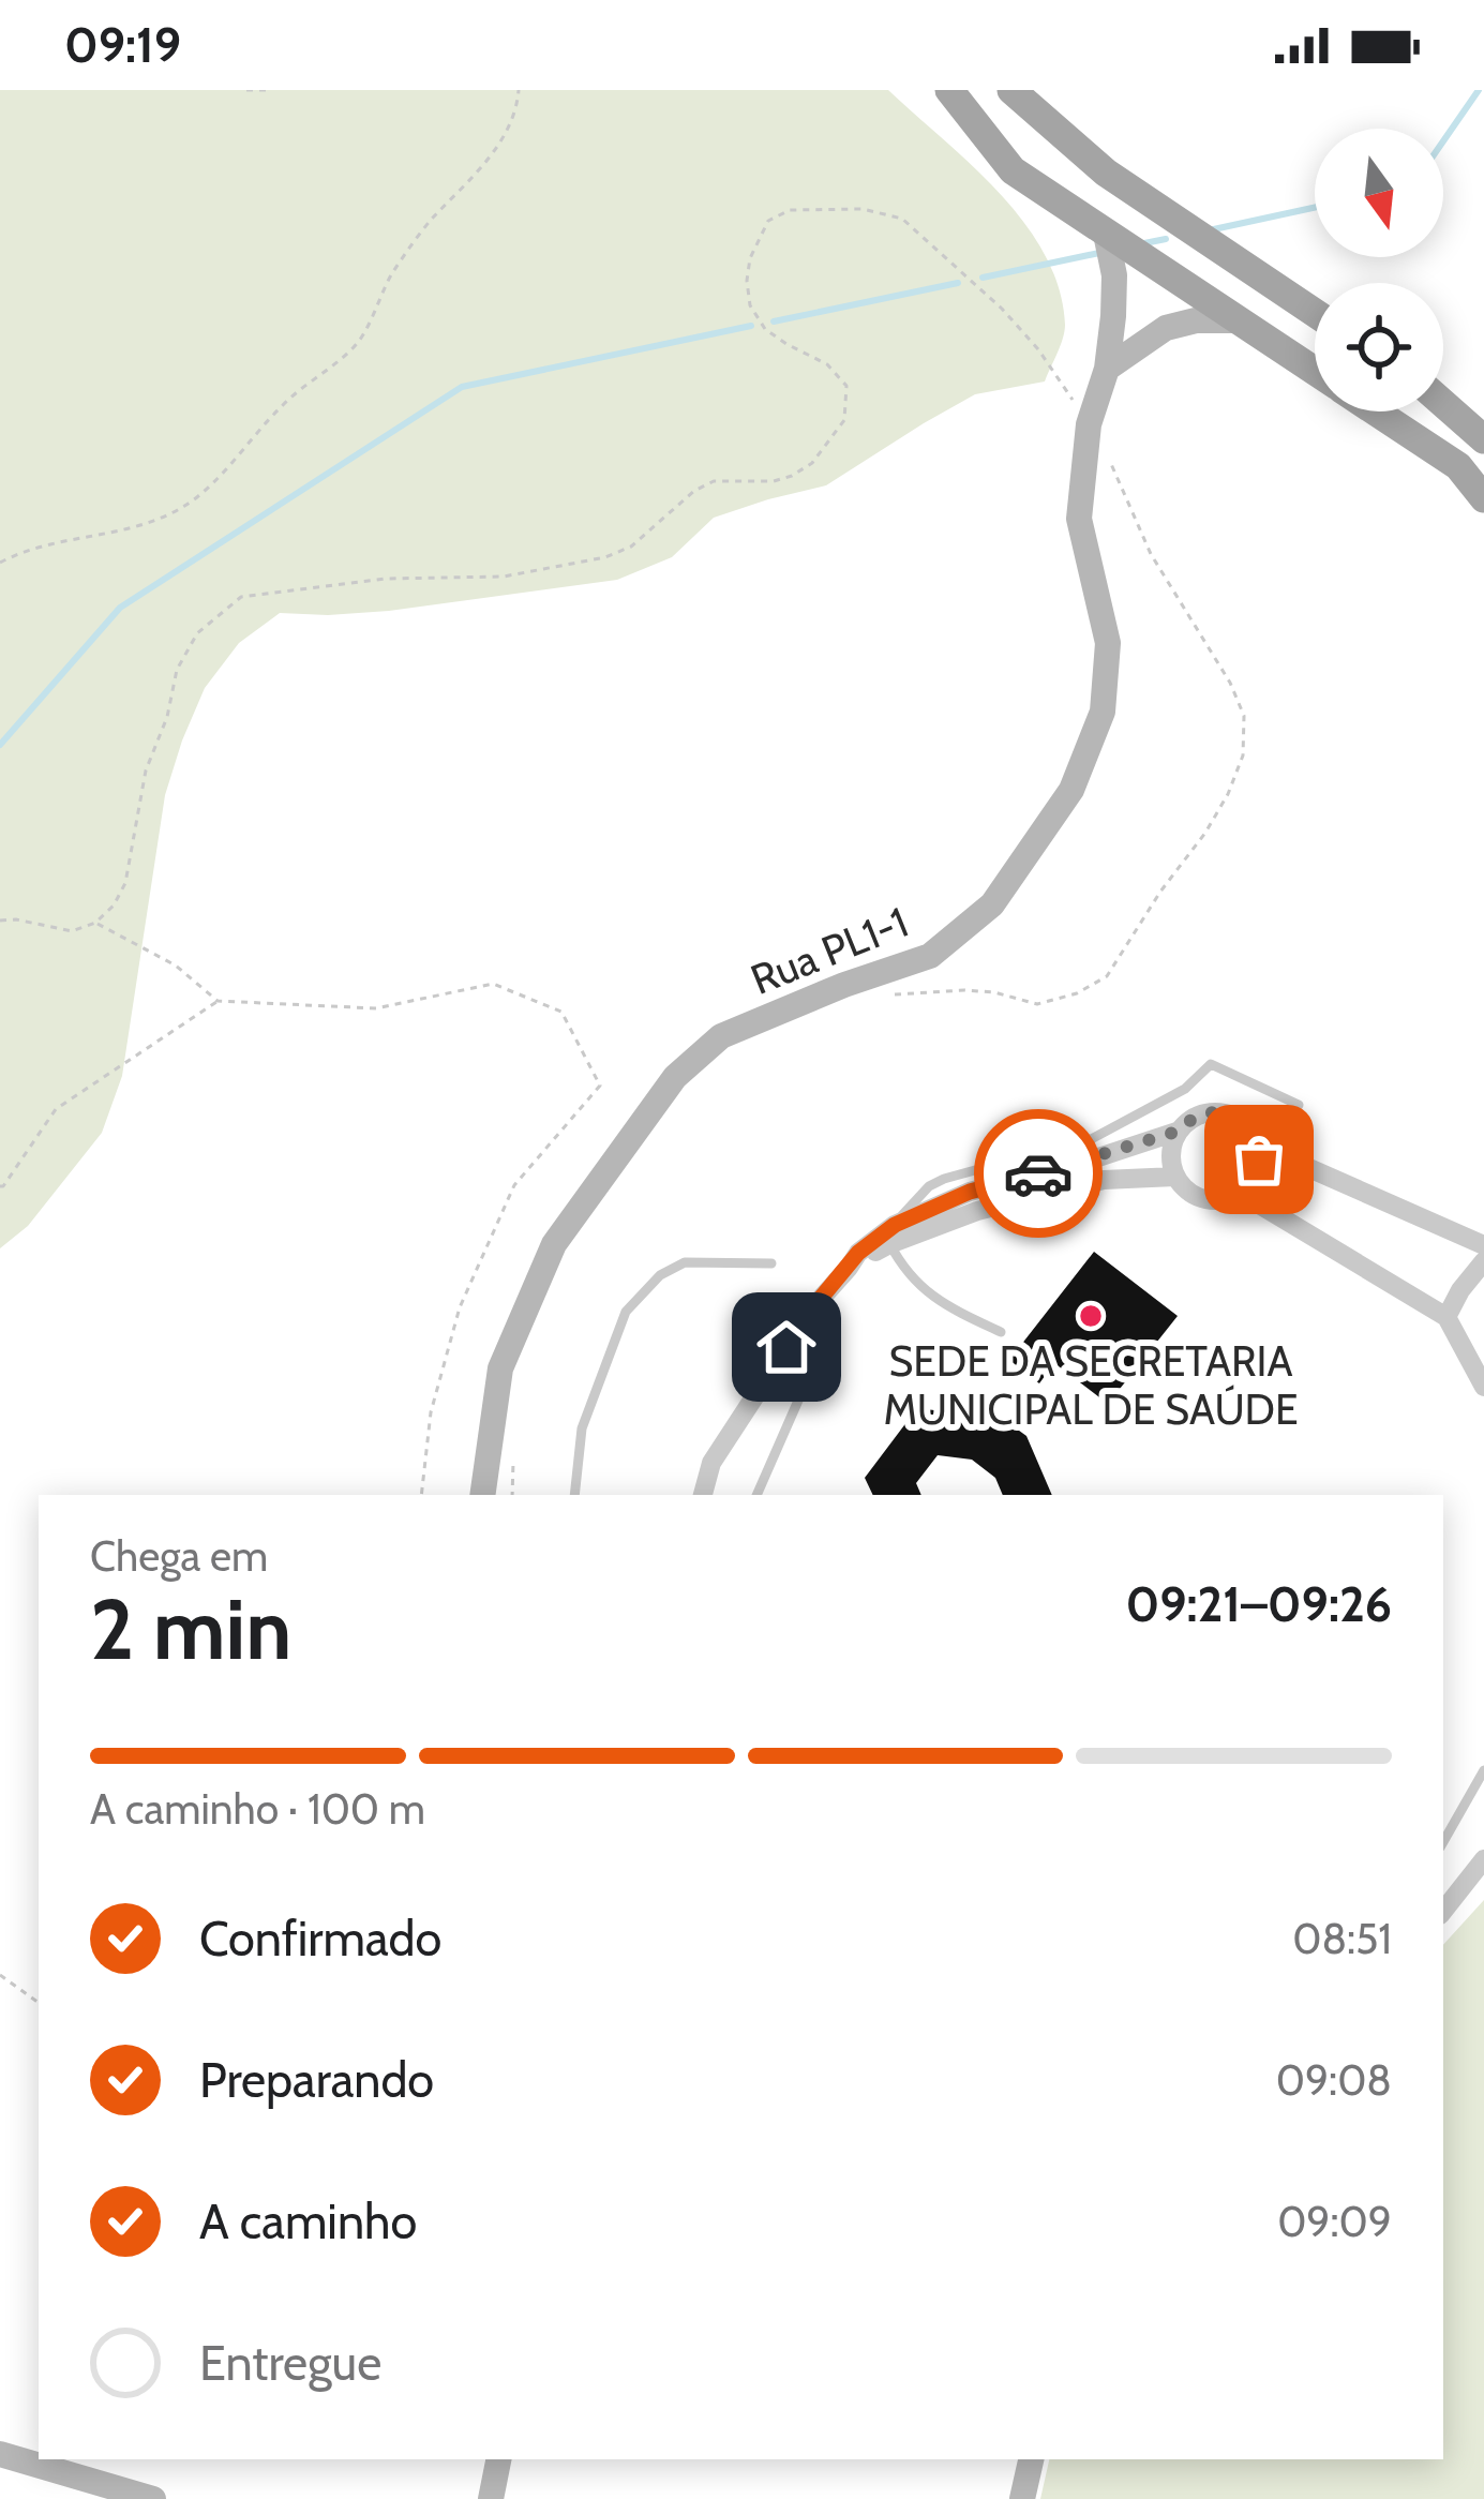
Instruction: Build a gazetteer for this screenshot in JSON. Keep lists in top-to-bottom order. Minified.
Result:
{"streets":{"street":["Rua PL1-1"]},"places":["SEDE DA SECRETARIA MUNICIPAL DE SAÚDE"],"north":"bottom","page":{"status":"09:19","heading":["2 min","Chega em","09:21–09:26"],"bar":"A caminho · 100 m","list":[["Confirmado","08:51"],["Preparando","09:08"],["A caminho","09:09"],"Entregue"]}}
